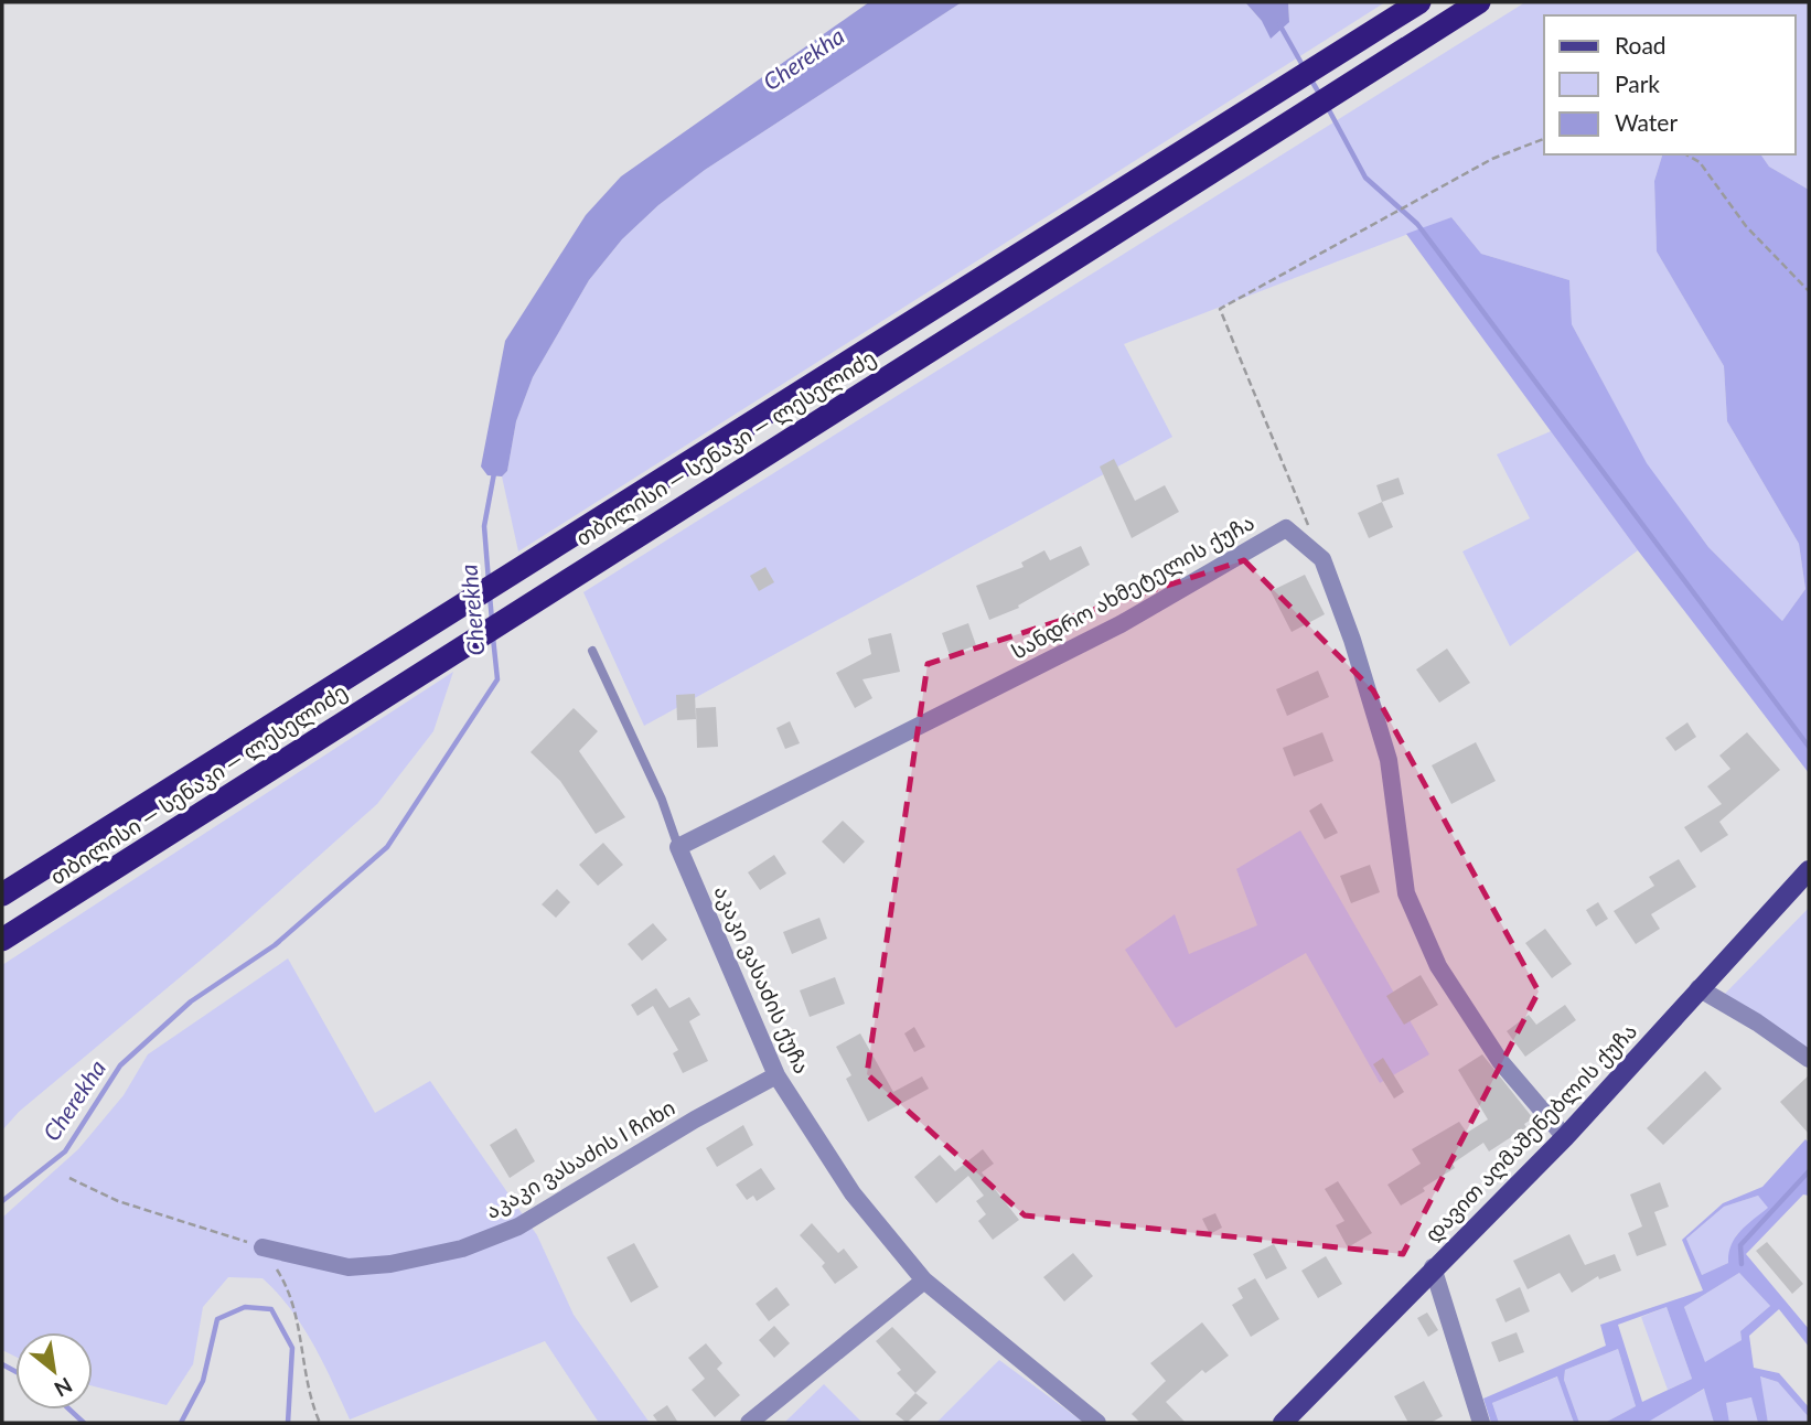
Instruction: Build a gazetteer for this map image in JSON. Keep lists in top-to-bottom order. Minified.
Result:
{"streets":{"highway":["თბილისი — სენაკი — ლესელიძე"],"main road":["დავით აღმაშენებლის ქუჩა"],"street":["სანდრო ახმეტელის ქუჩა","აკაკი ვასაძის ქუჩა","აკაკი ვასაძის I ჩიხი"]},"crossings":[["სანდრო ახმეტელის ქუჩა","აკაკი ვასაძის ქუჩა"],["სანდრო ახმეტელის ქუჩა","დავით აღმაშენებლის ქუჩა"],["აკაკი ვასაძის ქუჩა","აკაკი ვასაძის I ჩიხი"]],"water":["Cherekha"],"legend":["Road","Park","Water"],"north":"bottom right"}
